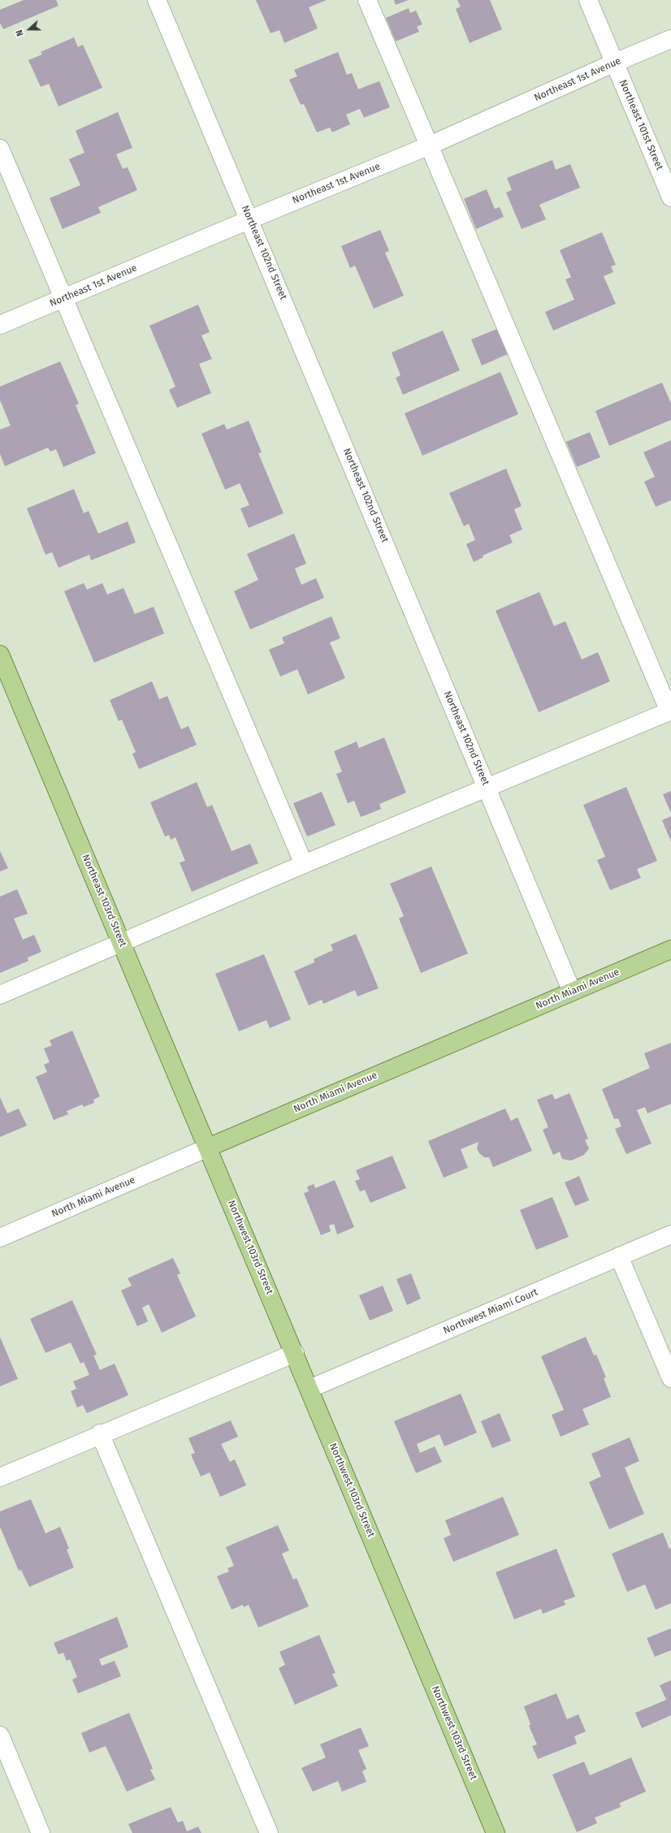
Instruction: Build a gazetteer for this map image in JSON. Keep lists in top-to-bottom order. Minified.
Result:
{"streets":{"main road":["Northeast 103rd Street","North Miami Avenue","Northwest 103rd Street"],"street":["Northeast 1st Avenue","Northeast 101st Street","Northeast 102nd Street","Northwest Miami Court"]},"crossings":[["Northeast 1st Avenue","Northeast 101st Street"],["Northeast 1st Avenue","Northeast 102nd Street"],["Northeast 102nd Street","North Miami Avenue"],["Northeast 103rd Street","North Miami Avenue"],["Northeast 103rd Street","Northwest 103rd Street"],["North Miami Avenue","Northwest 103rd Street"],["Northwest 103rd Street","Northwest Miami Court"]],"north":"left"}
